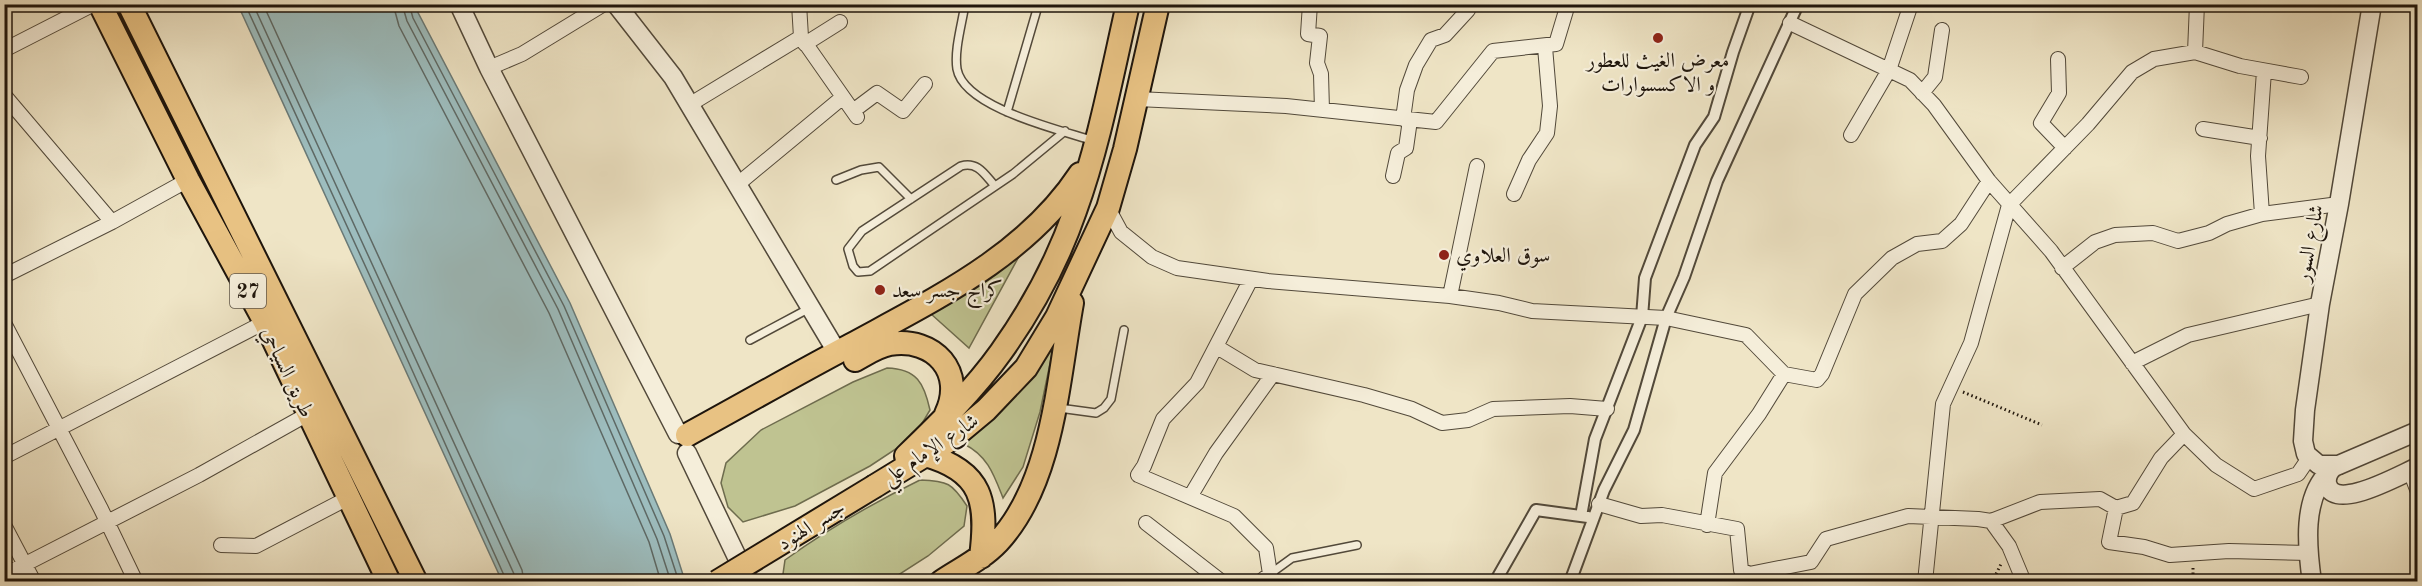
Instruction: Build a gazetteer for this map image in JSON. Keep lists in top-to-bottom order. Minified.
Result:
{"streets":{"main road":["27","طريق السياحي","شارع الإمام علي","جسر الهنود"],"street":["شارع السور"]},"crossings":[["شارع الإمام علي","جسر الهنود"]],"places":["معرض الغيث للعطور و الاكسسوارات","سوق العلاوي","كراج جسر سعد"]}
